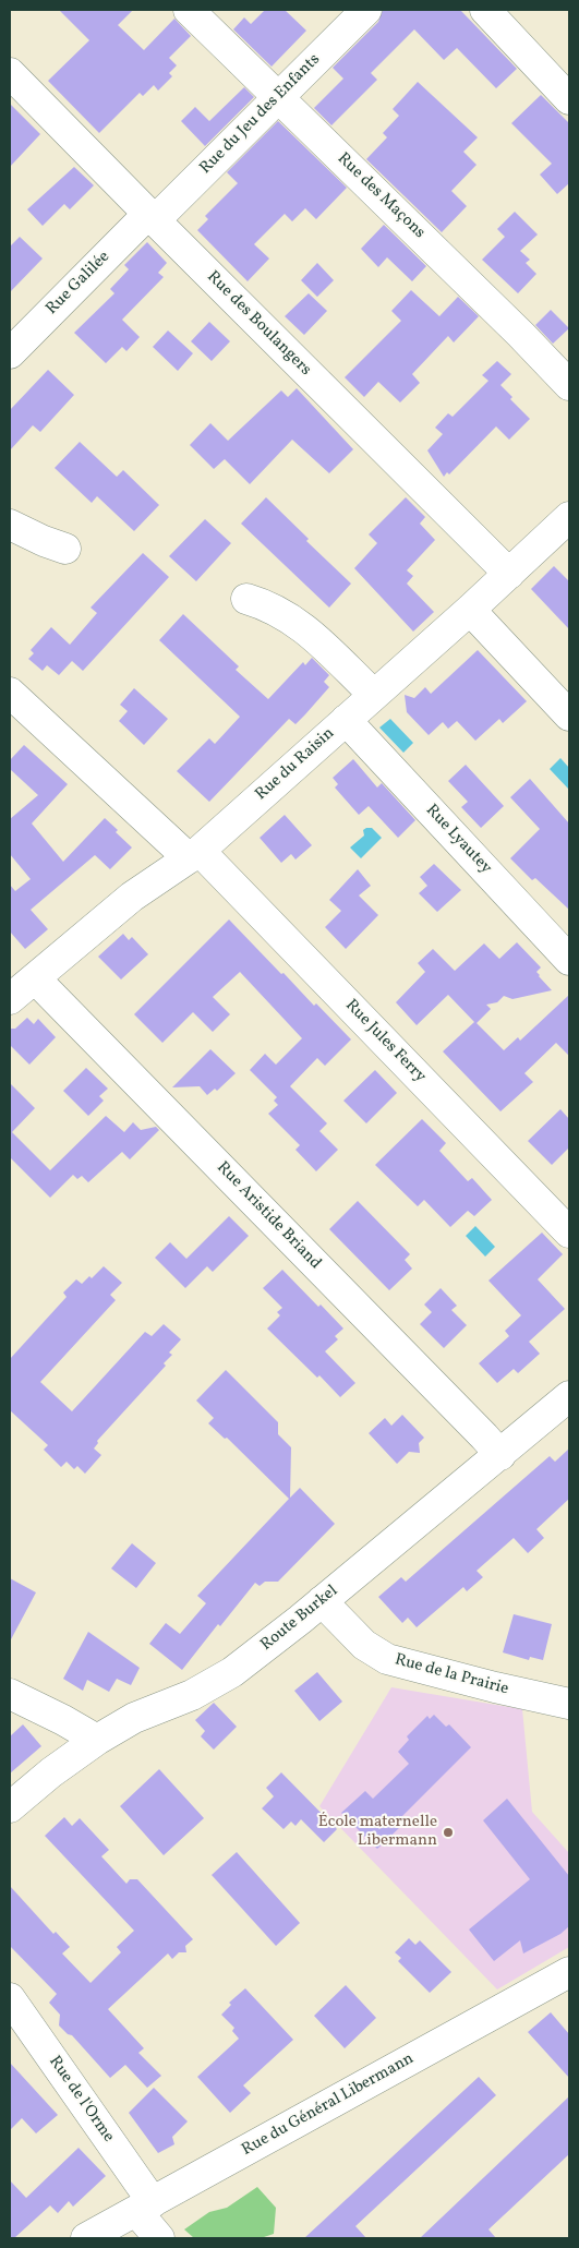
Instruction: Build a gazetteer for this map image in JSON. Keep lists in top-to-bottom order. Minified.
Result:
{"streets":{"street":["Rue du Jeu des Enfants","Rue des Maçons","Rue Galilée","Rue des Boulangers","Rue du Raisin","Rue Lyautey","Rue Jules Ferry","Rue Aristide Briand","Route Burkel","Rue de la Prairie","Rue de l'Orme","Rue du Général Libermann"]},"crossings":[["Rue du Jeu des Enfants","Rue des Maçons"],["Rue du Jeu des Enfants","Rue Galilée"],["Rue du Jeu des Enfants","Rue des Boulangers"],["Rue Galilée","Rue des Boulangers"],["Rue des Boulangers","Rue du Raisin"],["Rue du Raisin","Rue Lyautey"],["Rue du Raisin","Rue Jules Ferry"],["Rue du Raisin","Rue Aristide Briand"],["Rue Aristide Briand","Route Burkel"],["Route Burkel","Rue de la Prairie"],["Rue de l'Orme","Rue du Général Libermann"]],"places":["École maternelle Libermann"]}
